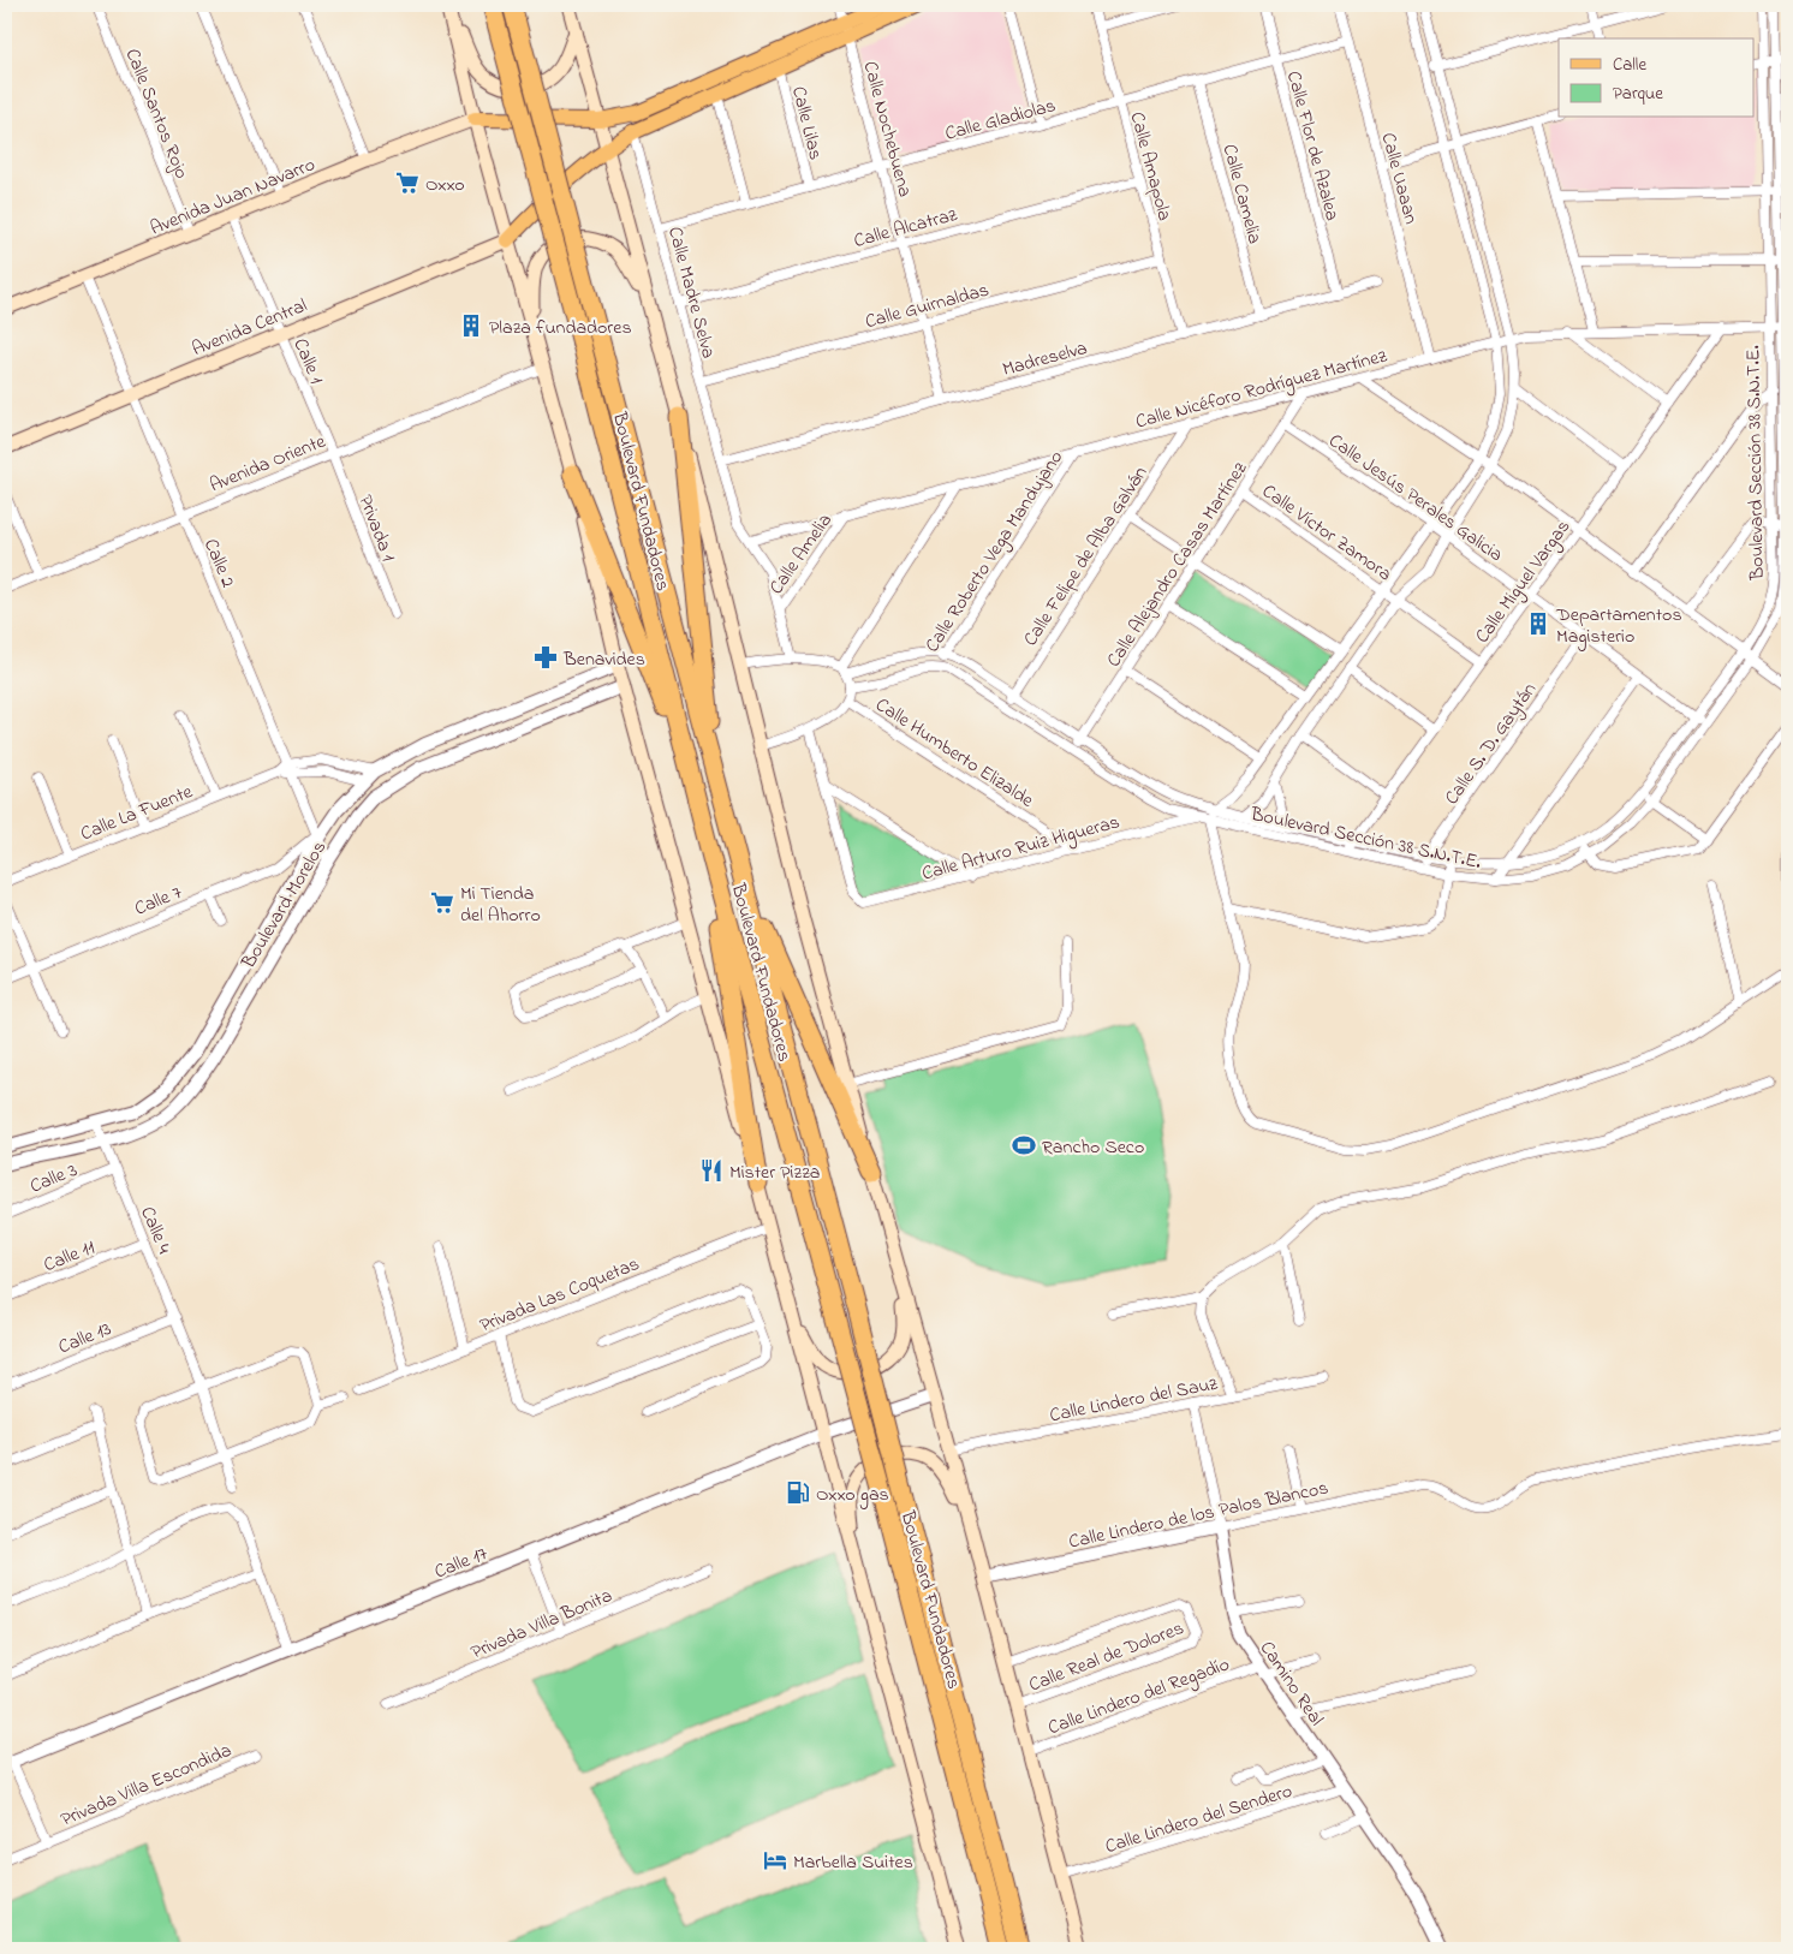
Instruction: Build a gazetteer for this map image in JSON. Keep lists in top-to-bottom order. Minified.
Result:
{"streets":{"highway":["Boulevard Fundadores"],"main road":["Avenida Juan Navarro","Avenida Central"],"street":["Calle Santos Rojo","Calle Gladiolas","Calle Lilas","Calle Nochebuena","Calle Flor de Azalea","Calle Amapola","Calle Uaaan","Calle Camelia","Calle Alcatraz","Calle Madre Selva","Calle Guirnaldas","Madreselva","Calle 1","Calle Nicéforo Rodríguez Martínez","Avenida Oriente","Boulevard Sección 38 S.N.T.E.","Calle Jesús Perales Galicia","Privada 1","Calle Víctor Zamora","Calle Roberto Vega Mandujano","Calle Amelia","Calle Felipe de Alba Galván","Calle 2","Calle Alejandro Casas Martínez","Calle Miguel Vargas","Calle S. D. Gaytán","Calle Humberto Elizalde","Calle La Fuente","Calle Arturo Ruiz Higueras","Calle 7","Boulevard Morelos","Calle 3","Calle 4","Calle 11","Privada Las Coquetas","Calle 13","Calle Lindero del Sauz","Calle Lindero de los Palos Blancos","Calle 17","Privada Villa Bonita","Calle Real de Dolores","Camino Real","Calle Lindero del Regadío","Privada Villa Escondida","Calle Lindero del Sendero"]},"crossings":[["Calle Santos Rojo","Avenida Juan Navarro"],["Calle Gladiolas","Calle Lilas"],["Calle Gladiolas","Calle Nochebuena"],["Calle Gladiolas","Calle Flor de Azalea"],["Calle Gladiolas","Calle Amapola"],["Calle Gladiolas","Calle Uaaan"],["Calle Gladiolas","Calle Camelia"],["Calle Gladiolas","Calle Madre Selva"],["Calle Nochebuena","Calle Alcatraz"],["Calle Nochebuena","Calle Guirnaldas"],["Calle Nochebuena","Madreselva"],["Calle Flor de Azalea","Madreselva"],["Calle Amapola","Calle Alcatraz"],["Calle Amapola","Calle Guirnaldas"],["Calle Amapola","Madreselva"],["Calle Uaaan","Calle Nicéforo Rodríguez Martínez"],["Calle Camelia","Madreselva"],["Avenida Juan Navarro","Calle 1"],["Avenida Juan Navarro","Calle 2"],["Calle Alcatraz","Calle Madre Selva"],["Calle Madre Selva","Calle Guirnaldas"],["Calle Madre Selva","Madreselva"],["Calle Madre Selva","Calle Nicéforo Rodríguez Martínez"],["Calle Madre Selva","Boulevard Sección 38 S.N.T.E."],["Calle Madre Selva","Calle Amelia"],["Avenida Central","Calle 1"],["Avenida Central","Calle 2"],["Calle 1","Avenida Oriente"],["Calle 1","Privada 1"],["Calle Nicéforo Rodríguez Martínez","Boulevard Sección 38 S.N.T.E."],["Calle Nicéforo Rodríguez Martínez","Calle Roberto Vega Mandujano"],["Calle Nicéforo Rodríguez Martínez","Calle Amelia"],["Calle Nicéforo Rodríguez Martínez","Calle Felipe de Alba Galván"],["Calle Nicéforo Rodríguez Martínez","Calle Alejandro Casas Martínez"],["Calle Nicéforo Rodríguez Martínez","Calle Miguel Vargas"],["Avenida Oriente","Privada 1"],["Avenida Oriente","Calle 2"],["Boulevard Sección 38 S.N.T.E.","Calle Jesús Perales Galicia"],["Boulevard Sección 38 S.N.T.E.","Calle Víctor Zamora"],["Boulevard Sección 38 S.N.T.E.","Calle Roberto Vega Mandujano"],["Boulevard Sección 38 S.N.T.E.","Calle Felipe de Alba Galván"],["Boulevard Sección 38 S.N.T.E.","Calle Alejandro Casas Martínez"],["Boulevard Sección 38 S.N.T.E.","Calle Miguel Vargas"],["Boulevard Sección 38 S.N.T.E.","Calle S. D. Gaytán"],["Boulevard Sección 38 S.N.T.E.","Calle Arturo Ruiz Higueras"],["Calle Jesús Perales Galicia","Calle Alejandro Casas Martínez"],["Calle Jesús Perales Galicia","Calle Miguel Vargas"],["Calle Jesús Perales Galicia","Calle S. D. Gaytán"],["Calle Víctor Zamora","Calle Alejandro Casas Martínez"],["Calle Víctor Zamora","Calle Miguel Vargas"],["Calle 2","Calle La Fuente"],["Calle 2","Calle 7"],["Calle 2","Boulevard Morelos"],["Calle Humberto Elizalde","Calle Arturo Ruiz Higueras"],["Calle La Fuente","Boulevard Morelos"],["Calle 7","Boulevard Morelos"],["Boulevard Morelos","Calle 4"],["Calle 3","Calle 4"],["Calle 4","Calle 11"],["Calle 4","Calle 13"],["Calle Lindero del Sauz","Camino Real"],["Calle Lindero de los Palos Blancos","Camino Real"],["Calle 17","Privada Villa Escondida"],["Camino Real","Calle Lindero del Regadío"],["Camino Real","Calle Lindero del Sendero"]],"places":{"supermarket":["Oxxo","Mi Tienda del Ahorro"],"building":["Plaza fundadores","Departamentos Magisterio"],"pharmacy":["Benavides"],"sports":["Rancho Seco"],"restaurant":["Mister Pizza"],"fuel station":["Oxxo gas"],"hotel":["Marbella Suites"]},"legend":["Calle","Parque"]}
